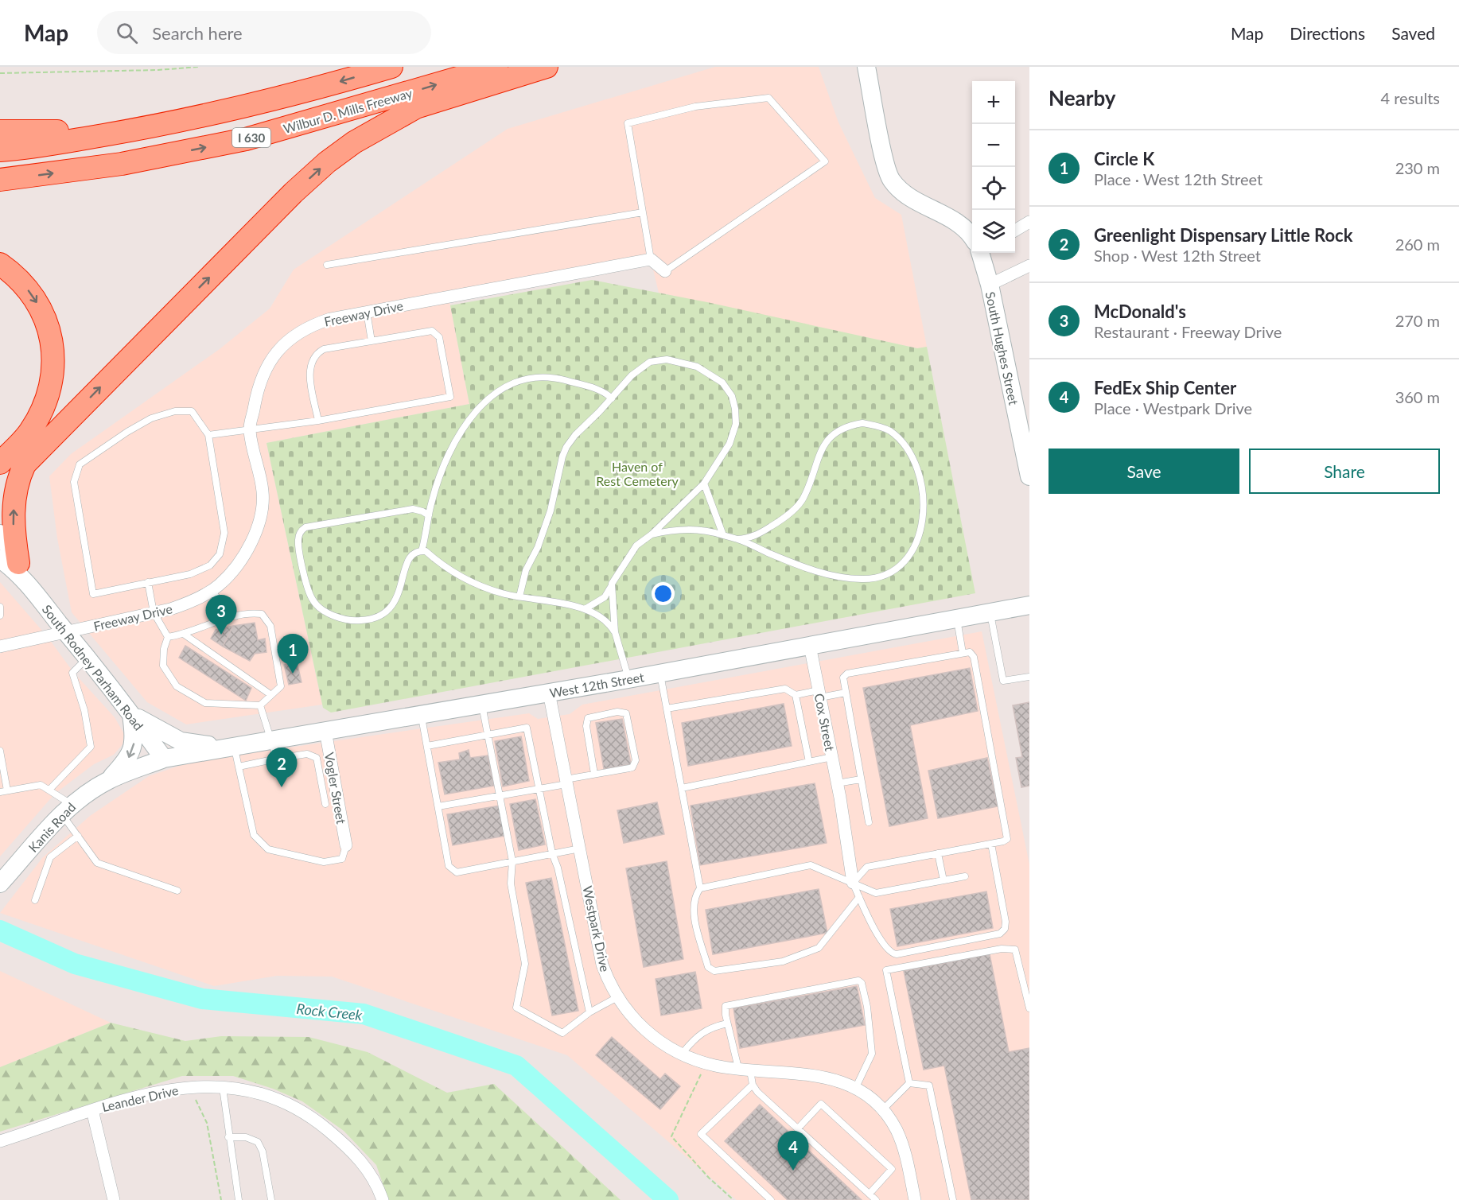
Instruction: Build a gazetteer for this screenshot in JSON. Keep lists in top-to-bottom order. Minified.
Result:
{"streets":{"highway":["Wilbur D. Mills Freeway","I 630"],"main road":["South Hughes Street","South Rodney Parham Road","West 12th Street","Kanis Road"],"street":["Freeway Drive","Cox Street","Vogler Street","Westpark Drive","Leander Drive"]},"crossings":[["Freeway Drive","South Rodney Parham Road"],["South Rodney Parham Road","West 12th Street"],["South Rodney Parham Road","Kanis Road"],["West 12th Street","Cox Street"],["West 12th Street","Vogler Street"],["West 12th Street","Kanis Road"],["West 12th Street","Westpark Drive"]],"water":["Rock Creek"],"parks":["Haven of Rest Cemetery"],"page":{"header":"Map","search":"Search here","nav":["Map","Directions","Saved"],"heading":["Nearby","4 results"],"map_buttons":["+","−"],"list":[{"mark":"1","name":"Circle K","note":"Place · West 12th Street","value":"230 m"},{"mark":"2","name":"Greenlight Dispensary Little Rock","note":"Shop · West 12th Street","value":"260 m"},{"mark":"3","name":"McDonald's","note":"Restaurant · Freeway Drive","value":"270 m"},{"mark":"4","name":"FedEx Ship Center","note":"Place · Westpark Drive","value":"360 m"}],"buttons":["Save","Share"],"pins":["3","1","2","4"]}}
